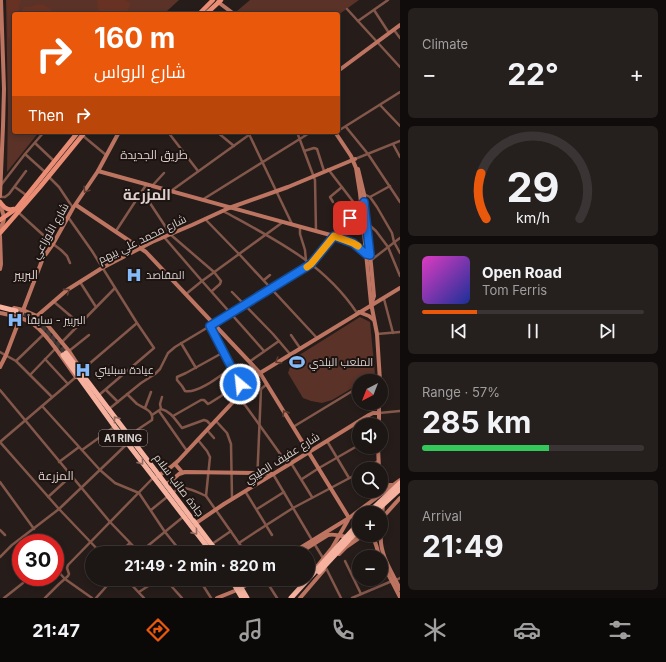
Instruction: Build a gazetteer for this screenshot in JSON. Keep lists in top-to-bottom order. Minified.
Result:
{"streets":{"highway":["A1 RING","جادة صائب سلام"],"street":["شارع الأوزاعي","شارع محمد علي بيهم","شارع عفيف الطيبي"]},"crossings":[["شارع الأوزاعي","جادة صائب سلام"],["شارع محمد علي بيهم","جادة صائب سلام"],["شارع عفيف الطيبي","جادة صائب سلام"]],"districts":["طريق الجديدة","المزرعة","البربير","المزرعة"],"places":{"hospital":["المقاصد","البربير - سابقاً","عيادة سبليني"],"sports":["الملعب البلدي"]},"north":"bottom left","page":{"tile":["Climate",["Range · 57%","285 km"],["Arrival","21:49"]],"turn":["160 m","شارع الرواس"],"heat":["−","22°","+"],"then":"Then","song":["Open Road","Tom Ferris"],"map_buttons":["+","−"],"limit":"30","trip":"21:49 · 2 min · 820 m","tabs":"21:47","gauge":["29","km/h"]}}
